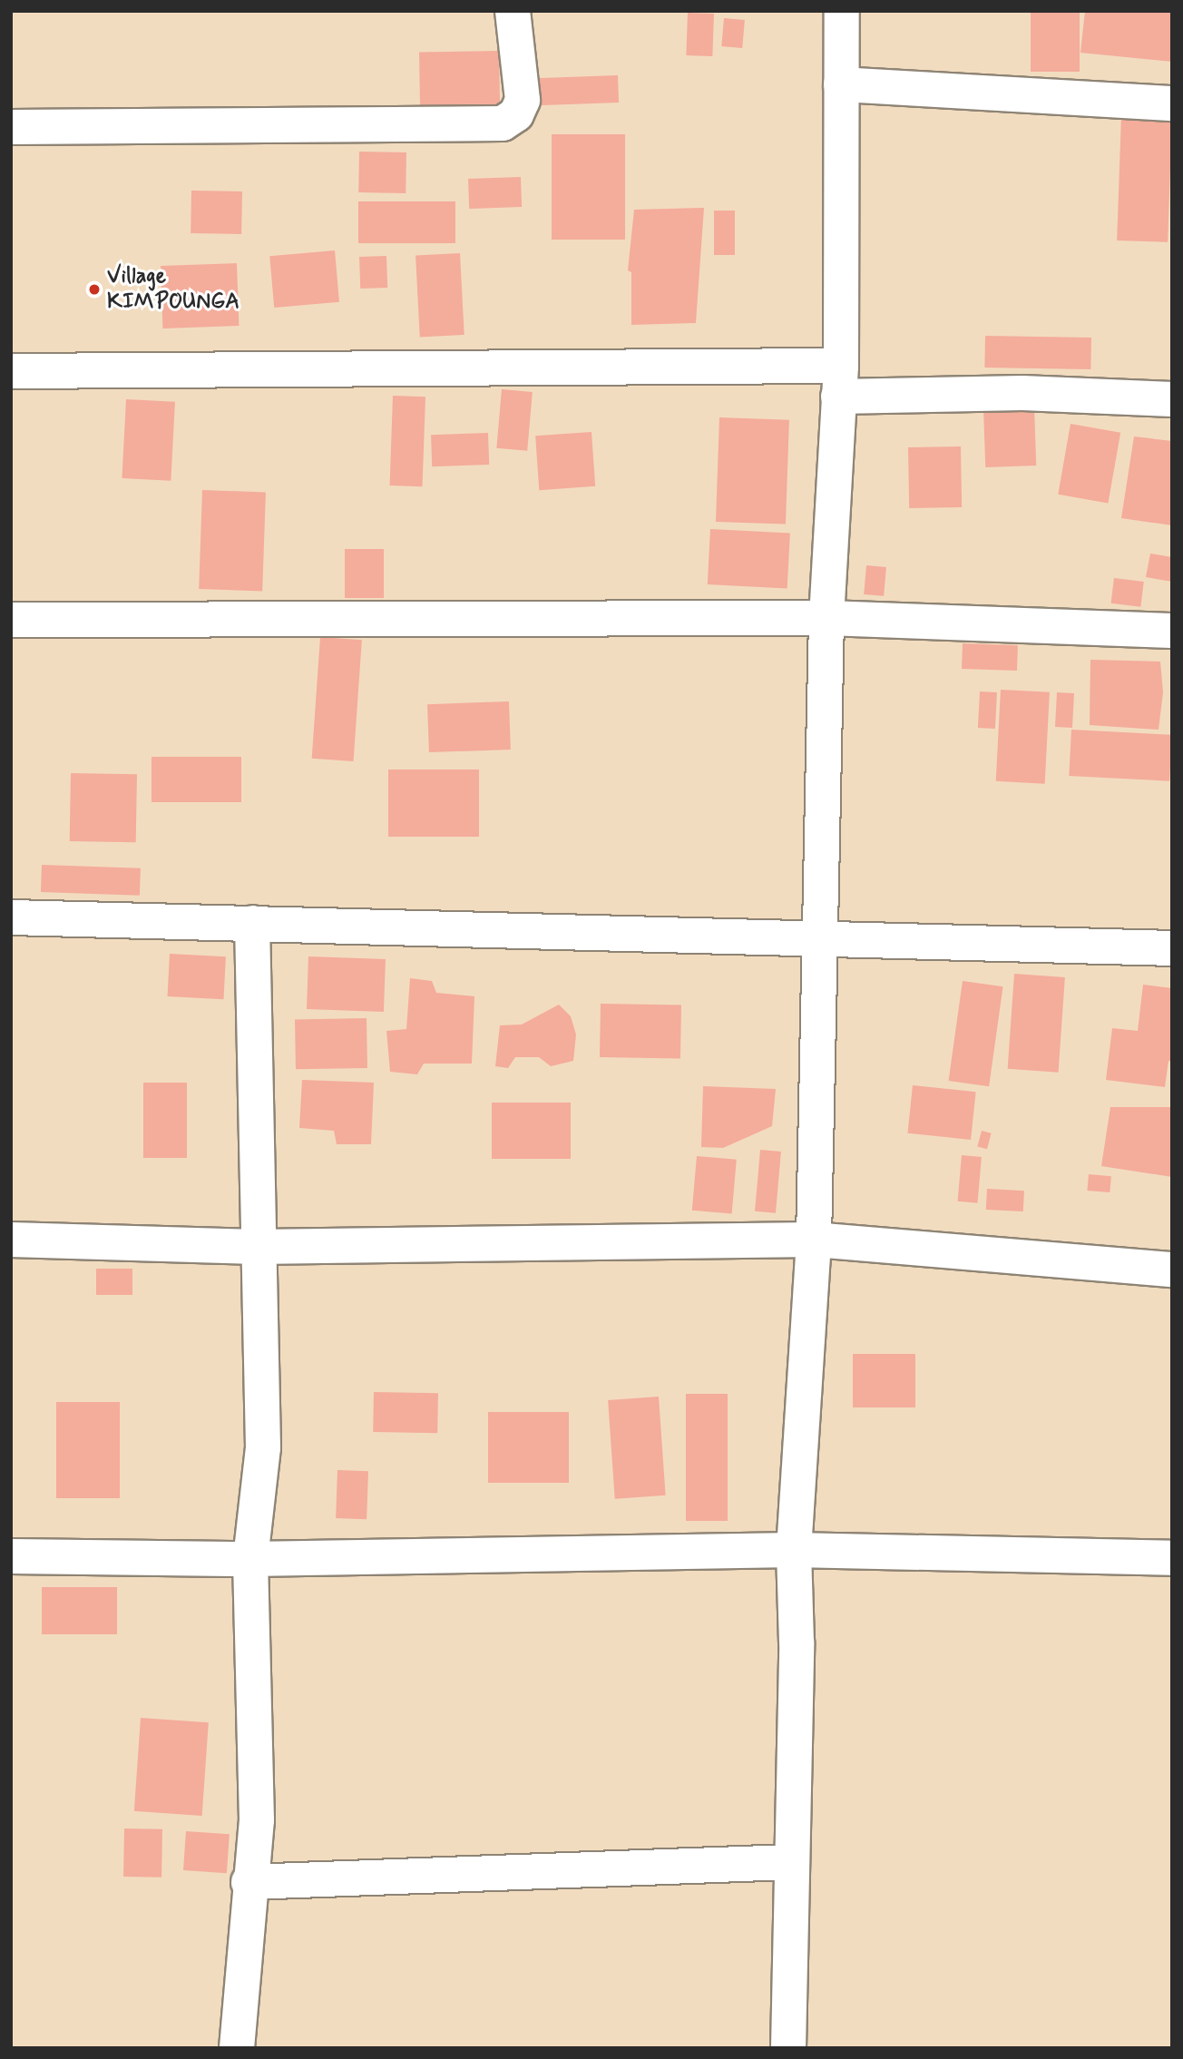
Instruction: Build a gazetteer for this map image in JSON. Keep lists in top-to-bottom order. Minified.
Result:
{"places":["Village KIMPOUNGA"]}
